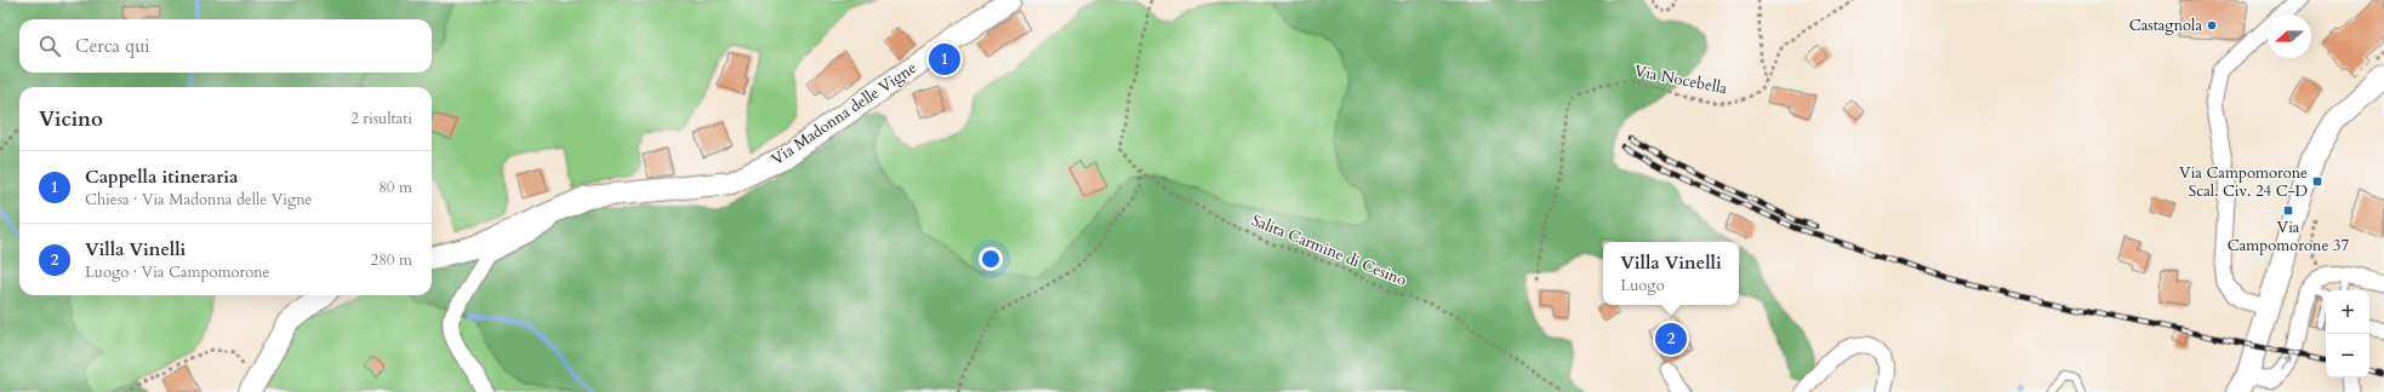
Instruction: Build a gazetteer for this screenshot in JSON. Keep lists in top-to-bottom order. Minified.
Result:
{"streets":{"street":["Via Madonna delle Vigne"],"path":["Via Nocebella","Salita Carmine di Cesino"]},"places":{"other":["Castagnola"],"transit":["Via Campomorone Scal. Civ. 24 C-D","Via Campomorone 37"]},"north":"left","page":{"search":"Cerca qui","pins":["1","2"],"heading":["Vicino","2 risultati"],"list":[{"mark":"1","name":"Cappella itineraria","note":"Chiesa · Via Madonna delle Vigne","value":"80 m"},{"mark":"2","name":"Villa Vinelli","note":"Luogo · Via Campomorone","value":"280 m"}],"popup":["Villa Vinelli","Luogo"],"map_buttons":["+","−"]}}
